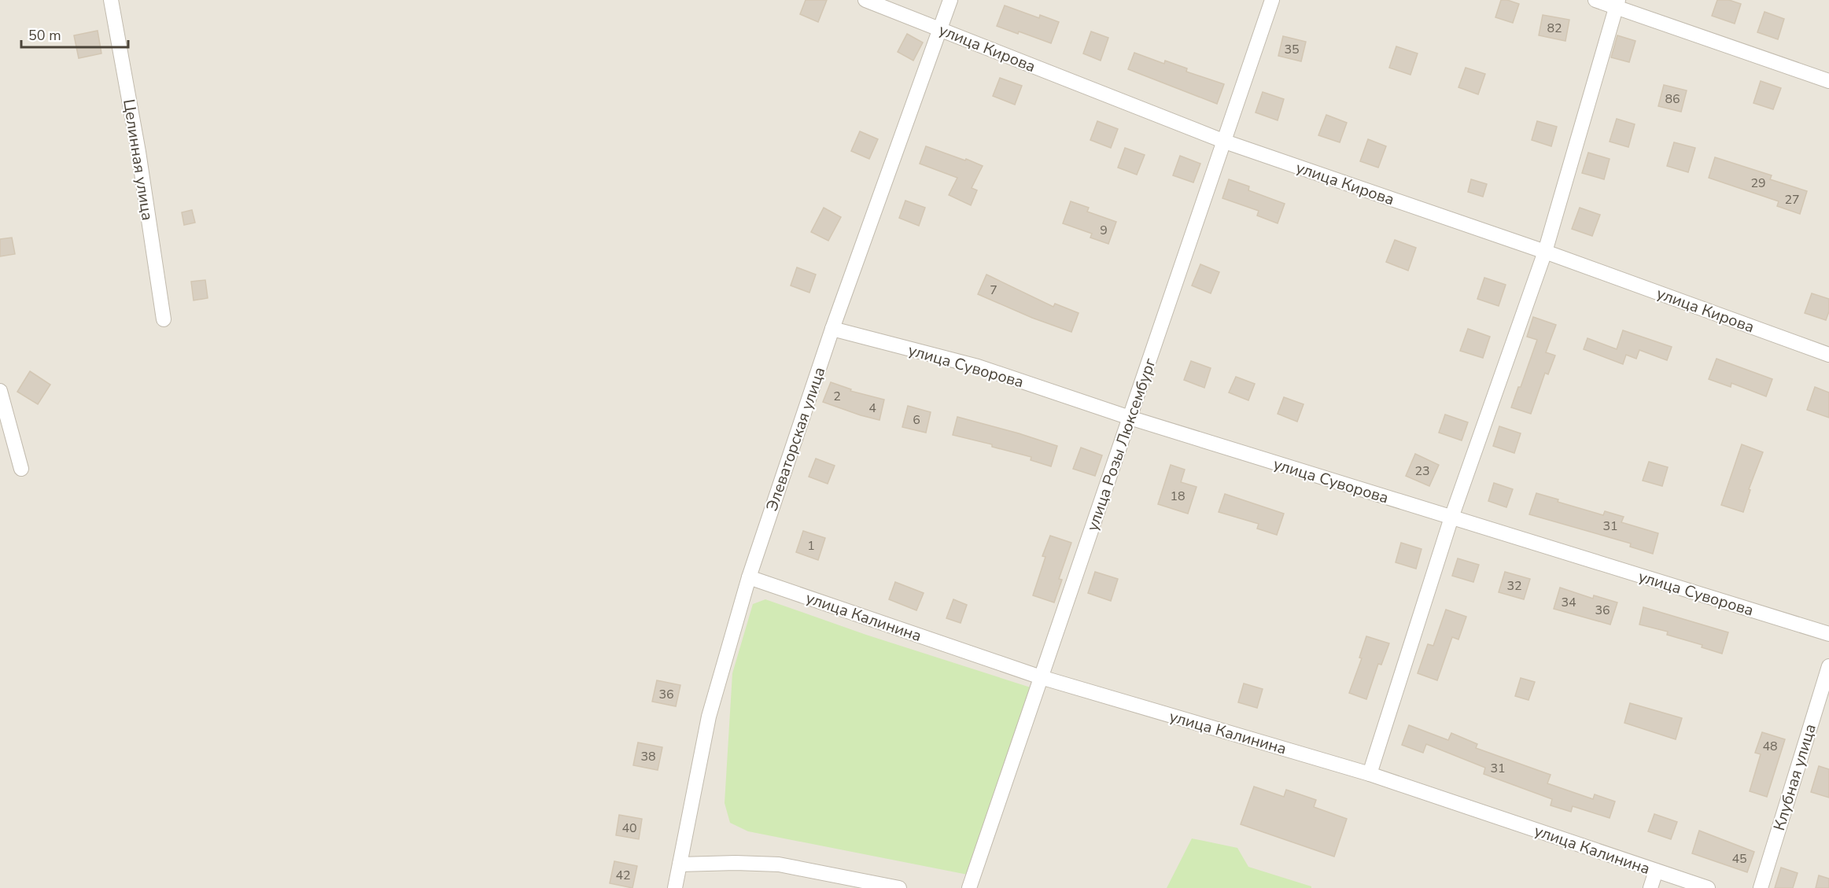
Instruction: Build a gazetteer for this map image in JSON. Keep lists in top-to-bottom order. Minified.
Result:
{"streets":{"street":["улица Кирова","Целинная улица","улица Суворова","Элеваторская улица","улица Розы Люксембург","улица Калинина","Клубная улица"]},"crossings":[["улица Кирова","Элеваторская улица"],["улица Кирова","улица Розы Люксембург"],["улица Суворова","Элеваторская улица"],["улица Суворова","улица Розы Люксембург"],["Элеваторская улица","улица Калинина"],["улица Розы Люксембург","улица Калинина"]],"house_numbers":["82","35","86","29","27","9","7","2","4","6","23","18","31","1","32","34","36","36","48","38","31","40","45","42"],"scale_bar":"50 m"}
